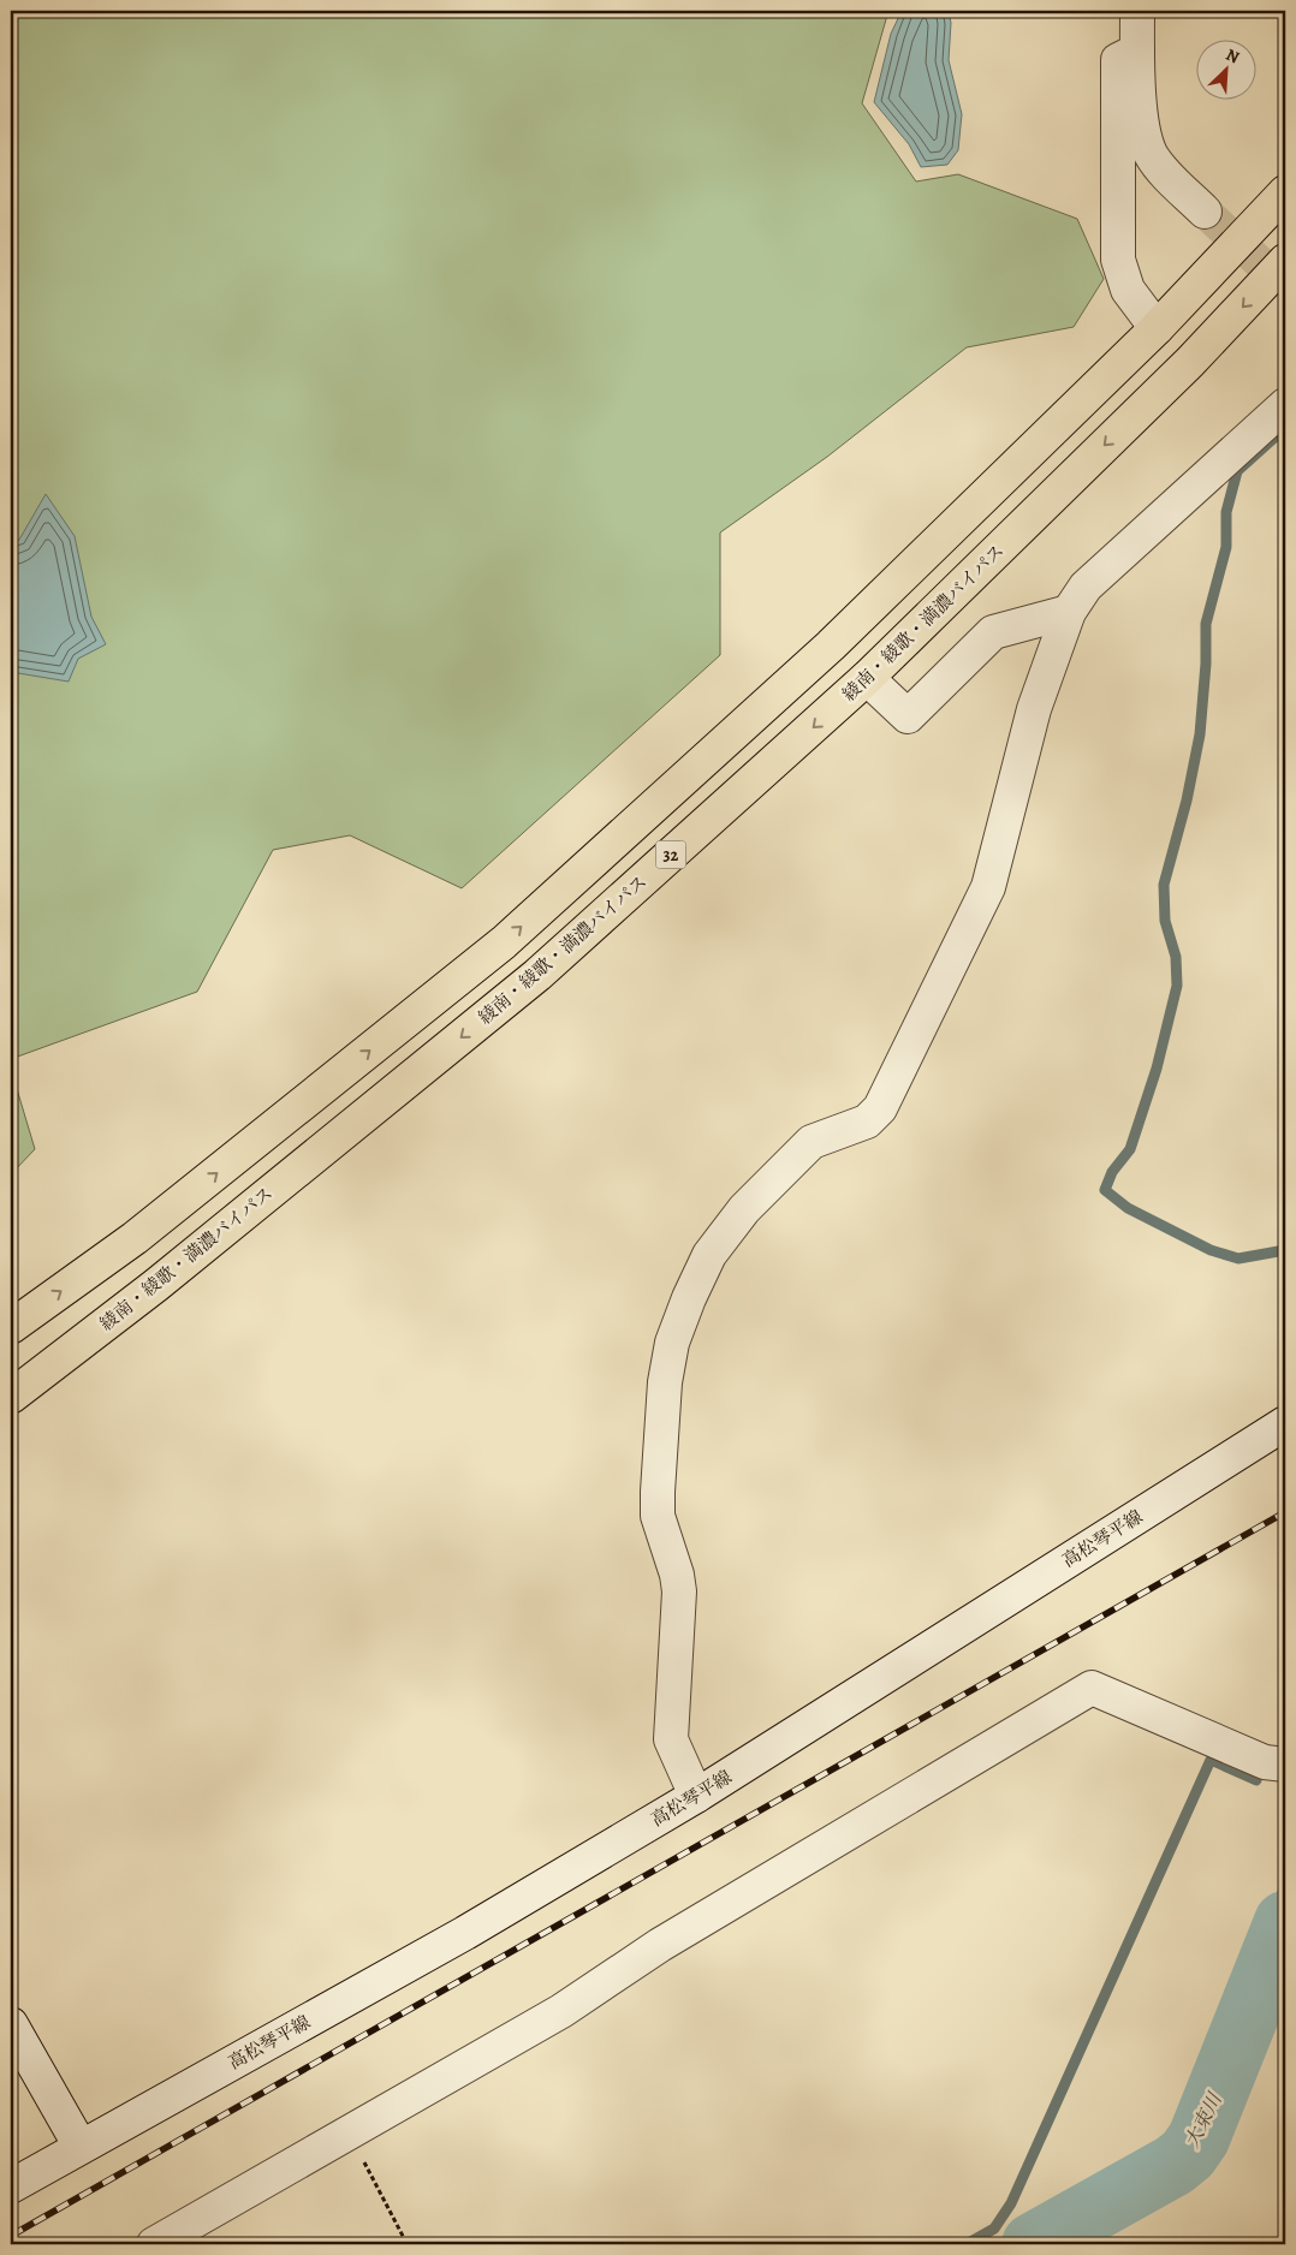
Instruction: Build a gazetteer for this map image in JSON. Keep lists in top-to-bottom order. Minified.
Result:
{"streets":{"highway":["綾南・綾歌・満濃バイパス","32"],"street":["高松琴平線"]},"water":["大束川"],"north":"top right"}
